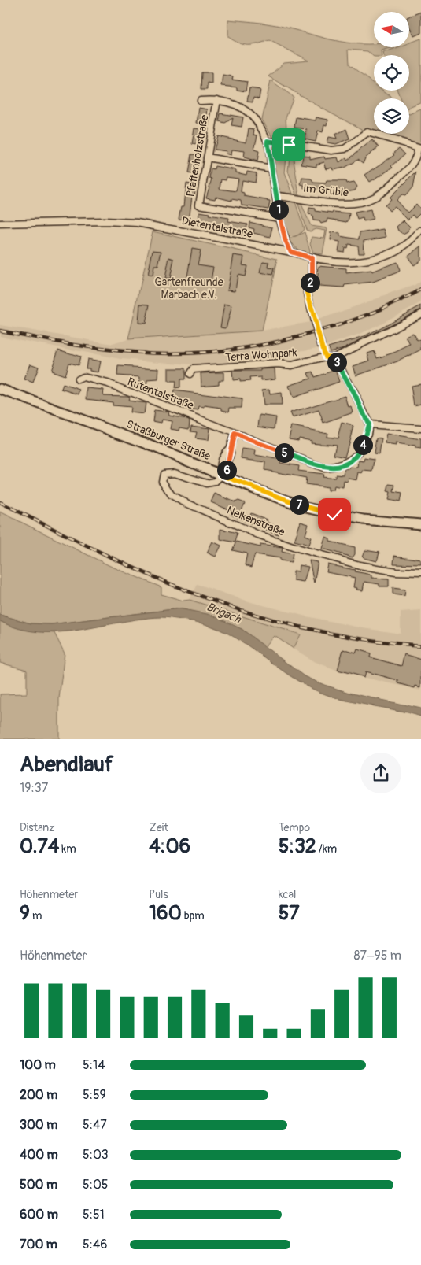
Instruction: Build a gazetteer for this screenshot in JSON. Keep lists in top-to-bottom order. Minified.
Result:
{"streets":{"main road":["Straßburger Straße"],"street":["Pfaffenholzstraße","Im Grüble","Dietentalstraße","Terra Wohnpark","Rutentalstraße","Nelkenstraße"]},"crossings":[["Straßburger Straße","Nelkenstraße"]],"water":["Brigach"],"parks":["Gartenfreunde Marbach e.V."],"north":"left","page":{"pins":["1","2","3","4","5","6","7"],"heading":["Abendlauf","19:37"],"stats":[["Distanz","0.74 km"],["Zeit","4:06"],["Tempo","5:32 /km"],["Höhenmeter","9 m"],["Puls","160 bpm"],["kcal","57"]],"chart":["Höhenmeter","87–95 m"],"list":[{"name":"100 m","note":"5:14"},{"name":"200 m","note":"5:59"},{"name":"300 m","note":"5:47"},{"name":"400 m","note":"5:03"},{"name":"500 m","note":"5:05"},{"name":"600 m","note":"5:51"},{"name":"700 m","note":"5:46"}]}}
